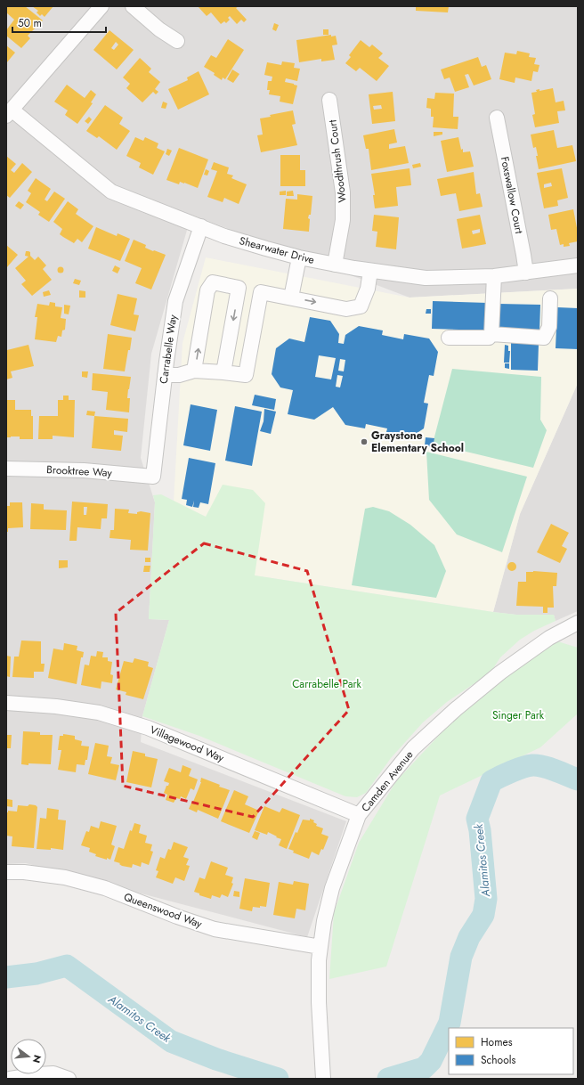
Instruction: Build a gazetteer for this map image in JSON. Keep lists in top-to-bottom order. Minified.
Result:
{"streets":{"street":["Woodthrush Court","Foxswallow Court","Shearwater Drive","Carrabelle Way","Brooktree Way","Villagewood Way","Camden Avenue","Queenswood Way"]},"crossings":[["Woodthrush Court","Shearwater Drive"],["Foxswallow Court","Shearwater Drive"],["Shearwater Drive","Carrabelle Way"],["Carrabelle Way","Brooktree Way"],["Villagewood Way","Camden Avenue"],["Camden Avenue","Queenswood Way"]],"water":["Alamitos Creek"],"parks":["Carrabelle Park","Singer Park"],"places":["Graystone Elementary School"],"legend":["Homes","Schools"],"scale_bar":"50 m","north":"right"}
